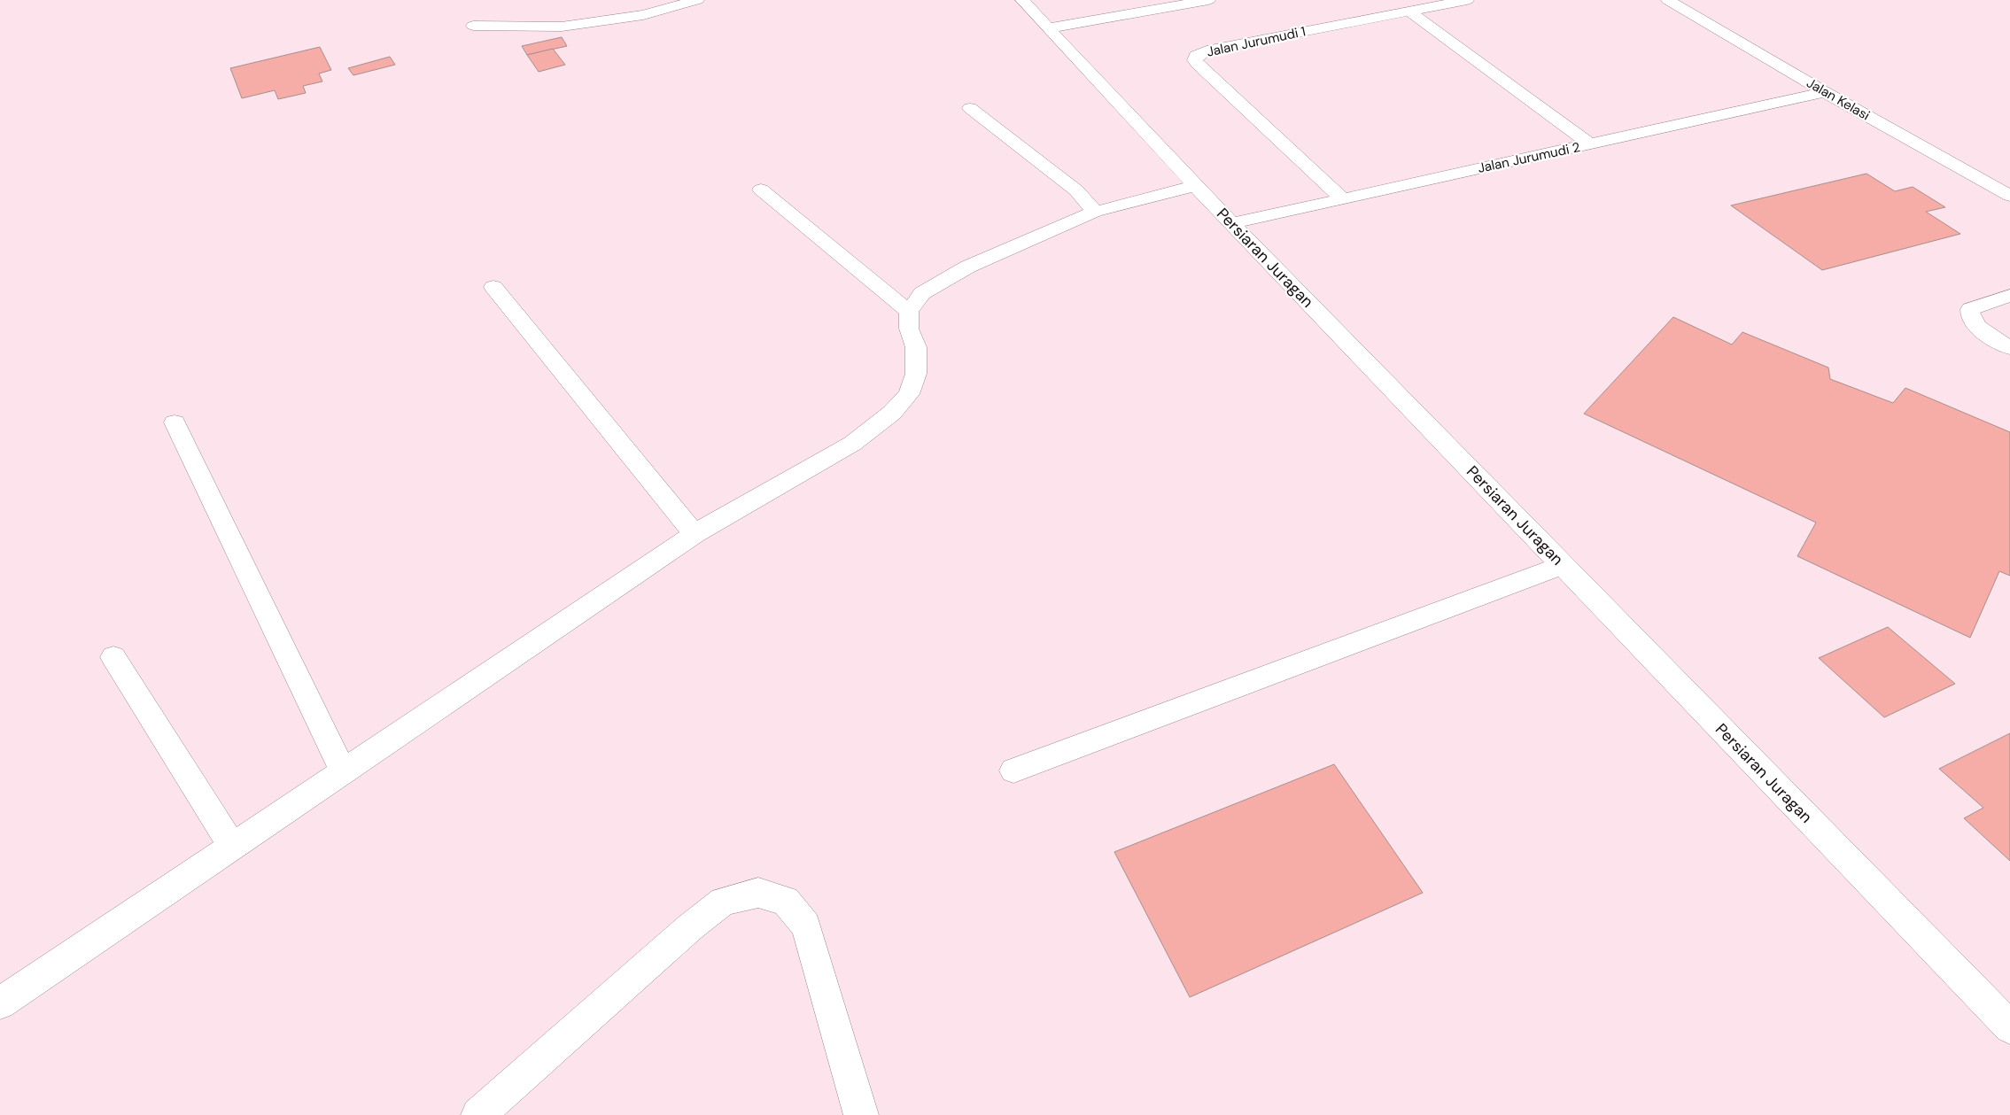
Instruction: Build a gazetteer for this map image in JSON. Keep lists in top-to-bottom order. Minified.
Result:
{"streets":{"street":["Jalan Jurumudi 1","Jalan Kelasi","Jalan Jurumudi 2","Persiaran Juragan"]},"crossings":[["Jalan Jurumudi 1","Jalan Jurumudi 2"],["Jalan Kelasi","Jalan Jurumudi 2"],["Jalan Jurumudi 2","Persiaran Juragan"]]}
